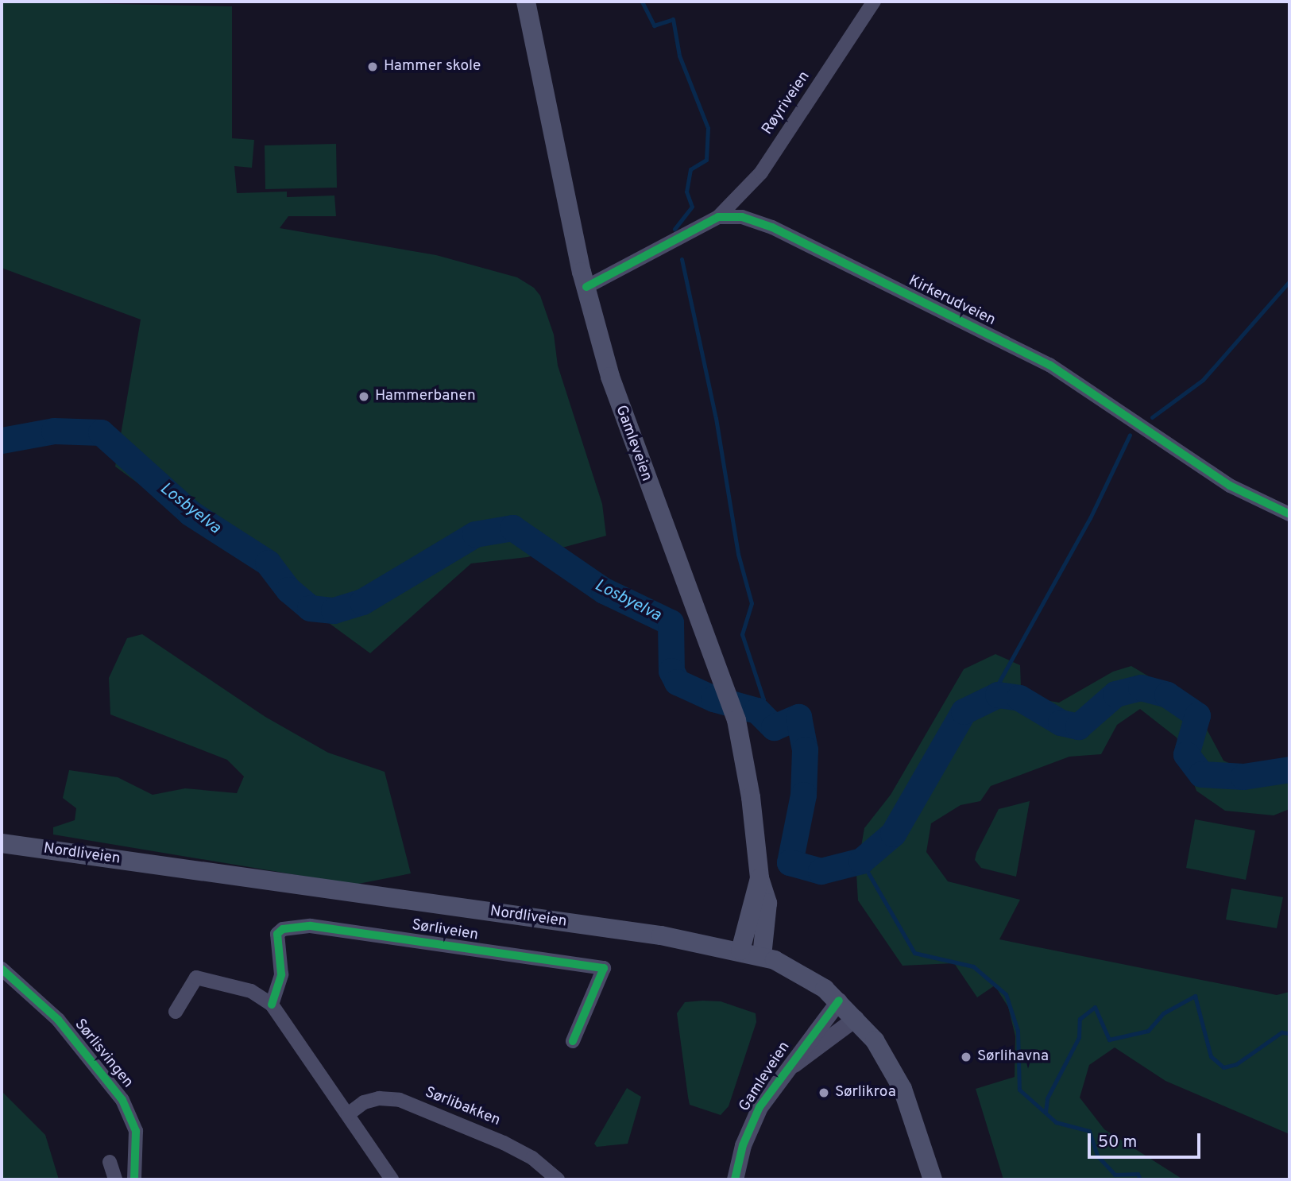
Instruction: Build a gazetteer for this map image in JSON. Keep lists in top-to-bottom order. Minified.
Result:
{"streets":{"main road":["Gamleveien","Nordliveien"],"street":["Røyriveien","Kirkerudveien","Sørliveien","Sørlisvingen","Sørlibakken"]},"crossings":[["Røyriveien","Kirkerudveien"],["Gamleveien","Nordliveien"]],"water":["Losbyelva"],"places":["Hammer skole","Hammerbanen","Sørlihavna","Sørlikroa"],"scale_bar":"50 m"}
